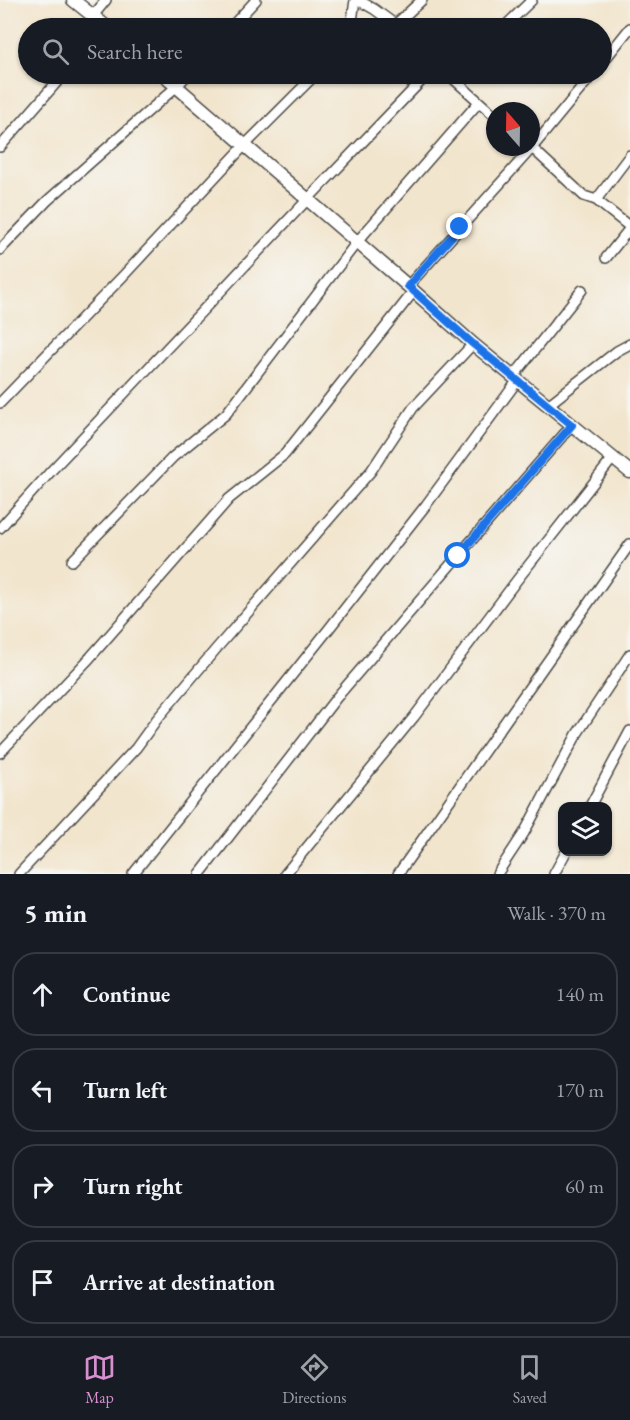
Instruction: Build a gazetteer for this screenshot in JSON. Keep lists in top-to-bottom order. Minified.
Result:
{"north":"top","page":{"search":"Search here","heading":["5 min","Walk · 370 m"],"list":[["Continue","140 m"],["Turn left","170 m"],["Turn right","60 m"],"Arrive at destination"],"nav":["Map","Directions","Saved"]}}
